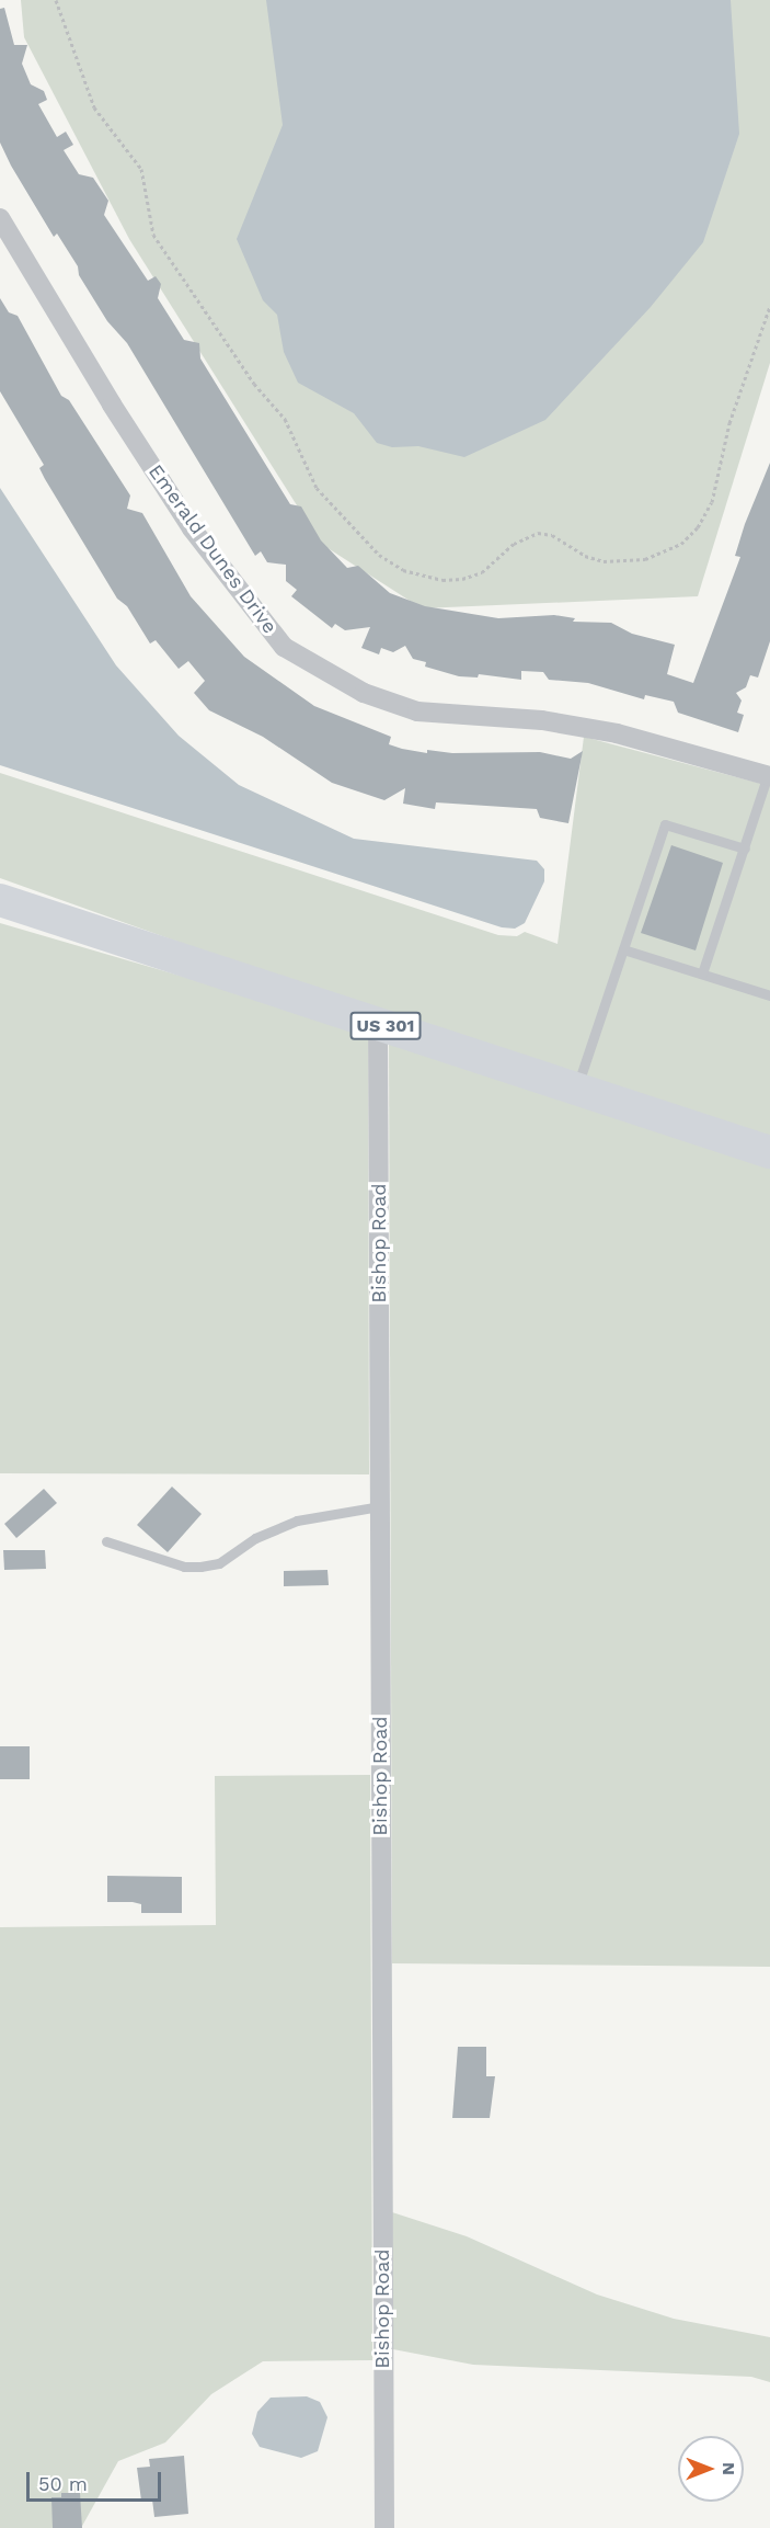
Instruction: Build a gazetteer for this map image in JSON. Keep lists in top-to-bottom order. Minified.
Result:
{"streets":{"main road":["US 301"],"street":["Emerald Dunes Drive","Bishop Road"]},"crossings":[["US 301","Bishop Road"]],"scale_bar":"50 m","north":"right"}
